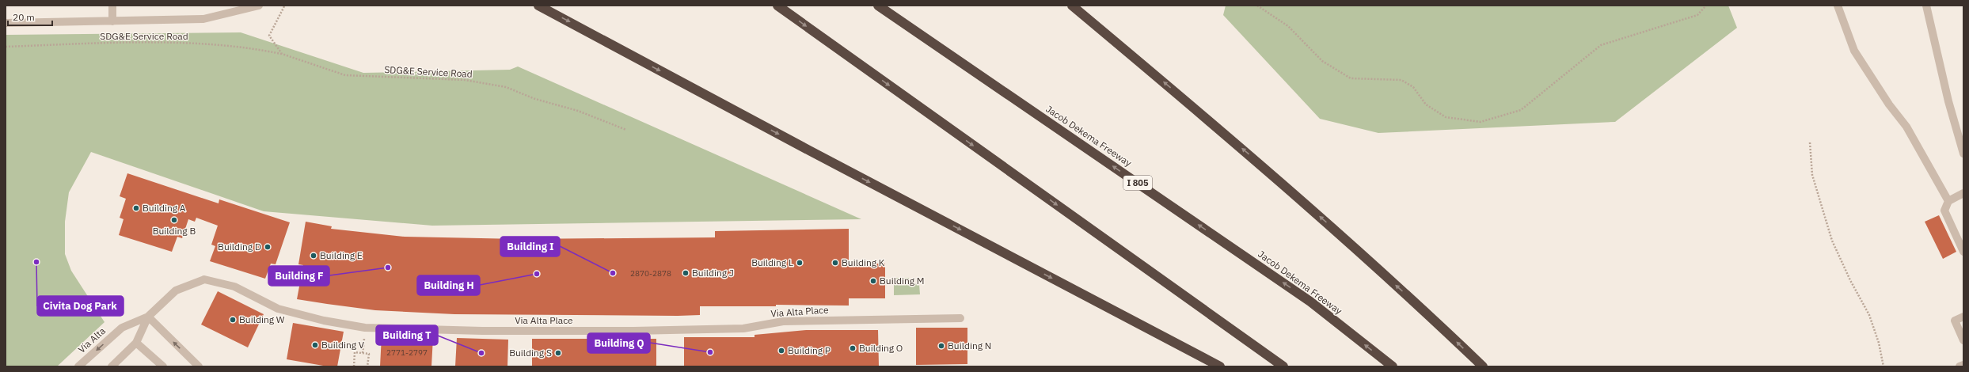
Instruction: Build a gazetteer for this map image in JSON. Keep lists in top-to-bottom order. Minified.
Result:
{"streets":{"highway":["Jacob Dekema Freeway","I 805"],"street":["Via Alta Place","Via Alta"],"path":["SDG&E Service Road"]},"crossings":[["Via Alta Place","Via Alta"]],"places":["Building A","Building B","Building D","Building E","Civita Dog Park","Building L","Building K","Building F","Building I","Building J","Building H","Building M","Building W","Building V","Building N","Building O","Building P","Building Q","Building T","Building S"],"house_numbers":["2870-2878","2771-2797"],"scale_bar":"20 m"}
